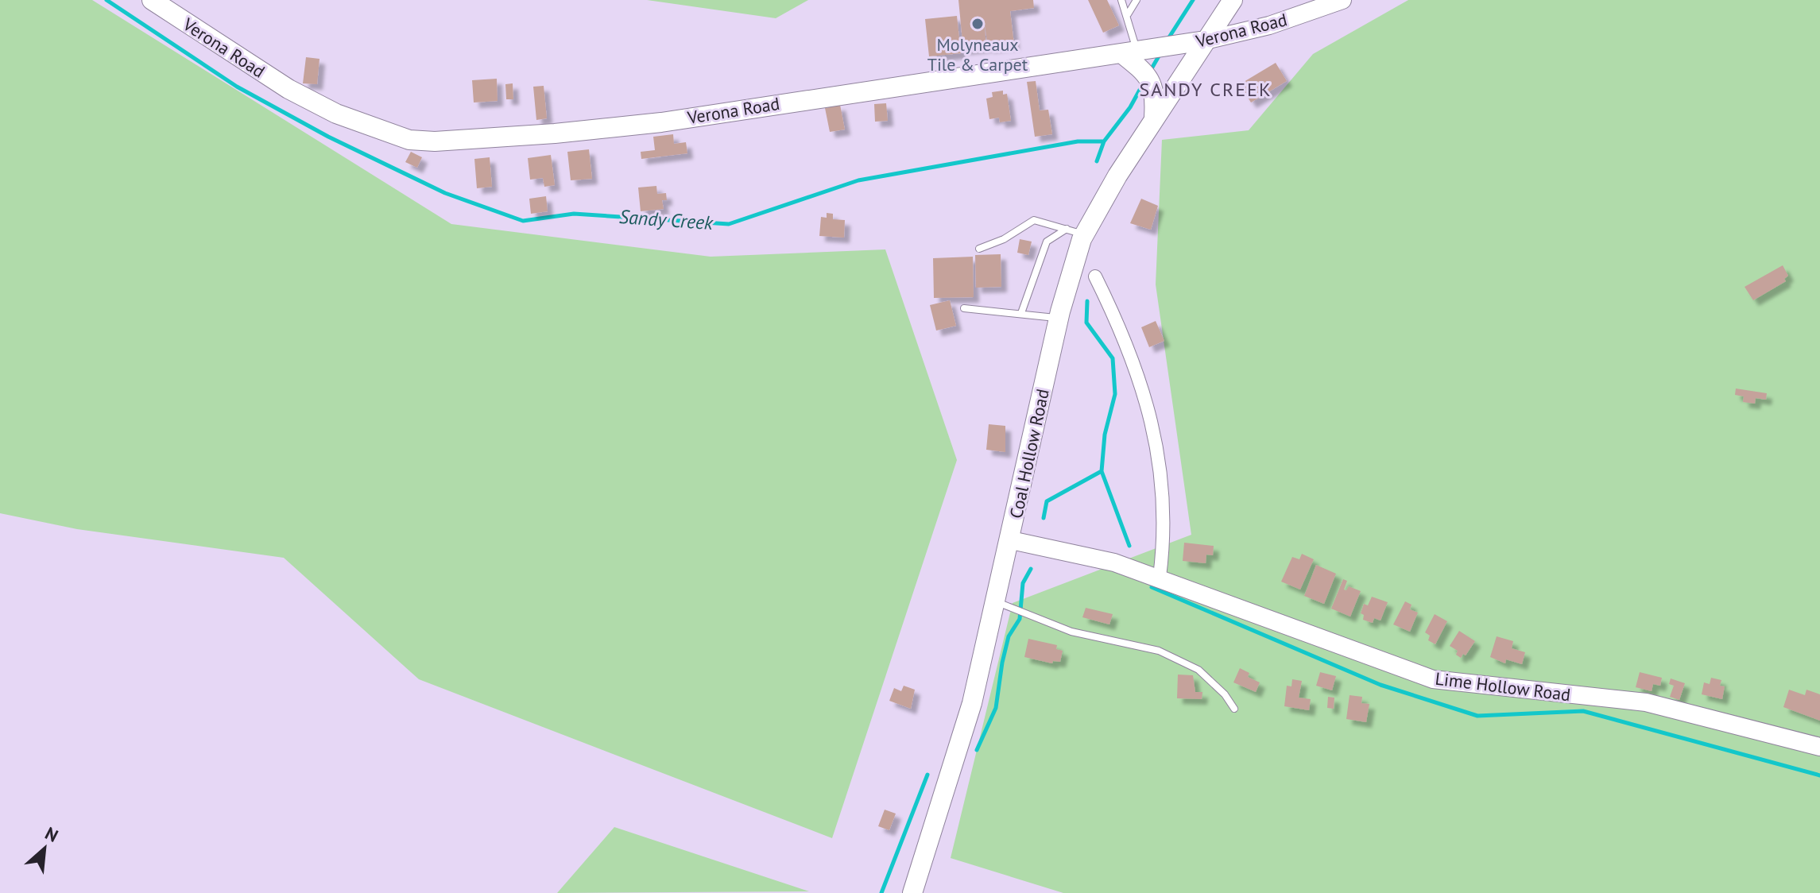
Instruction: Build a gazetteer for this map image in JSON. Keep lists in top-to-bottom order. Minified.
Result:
{"streets":{"main road":["Verona Road","Coal Hollow Road"],"street":["Lime Hollow Road"]},"crossings":[["Verona Road","Coal Hollow Road"],["Coal Hollow Road","Lime Hollow Road"]],"districts":["SANDY CREEK"],"water":["Sandy Creek"],"places":["Molyneaux Tile & Carpet"],"north":"top right"}
